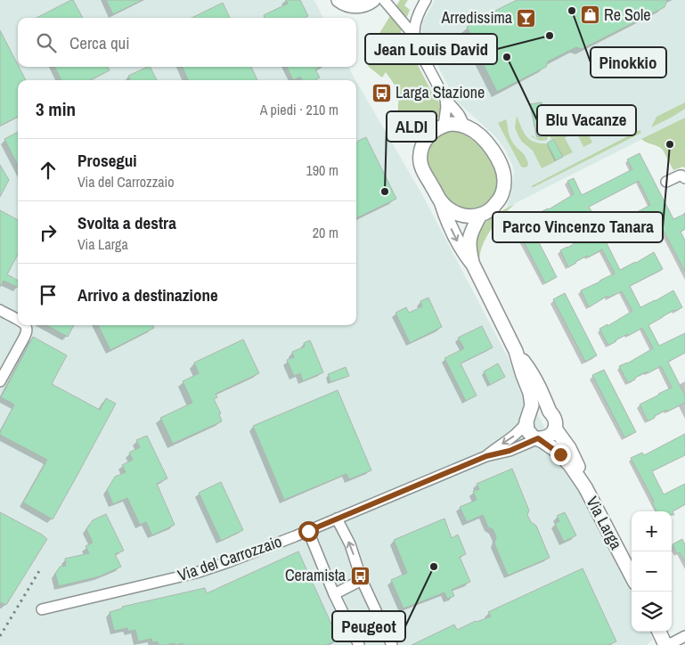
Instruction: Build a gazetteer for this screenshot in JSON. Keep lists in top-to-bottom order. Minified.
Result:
{"streets":{"main road":["Via Larga"],"street":["Via del Carrozzaio"]},"crossings":[["Via Larga","Via del Carrozzaio"]],"places":{"other":["Pinokkio","Jean Louis David","Blu Vacanze","Parco Vincenzo Tanara","ALDI","Peugeot"],"shop":["Re Sole"],"bar":["Arredissima"],"bus stop":["Larga Stazione","Ceramista"]},"page":{"search":"Cerca qui","heading":["3 min","A piedi · 210 m"],"list":[["Prosegui","Via del Carrozzaio","190 m"],["Svolta a destra","Via Larga","20 m"],"Arrivo a destinazione"],"map_buttons":["+","−"]}}
